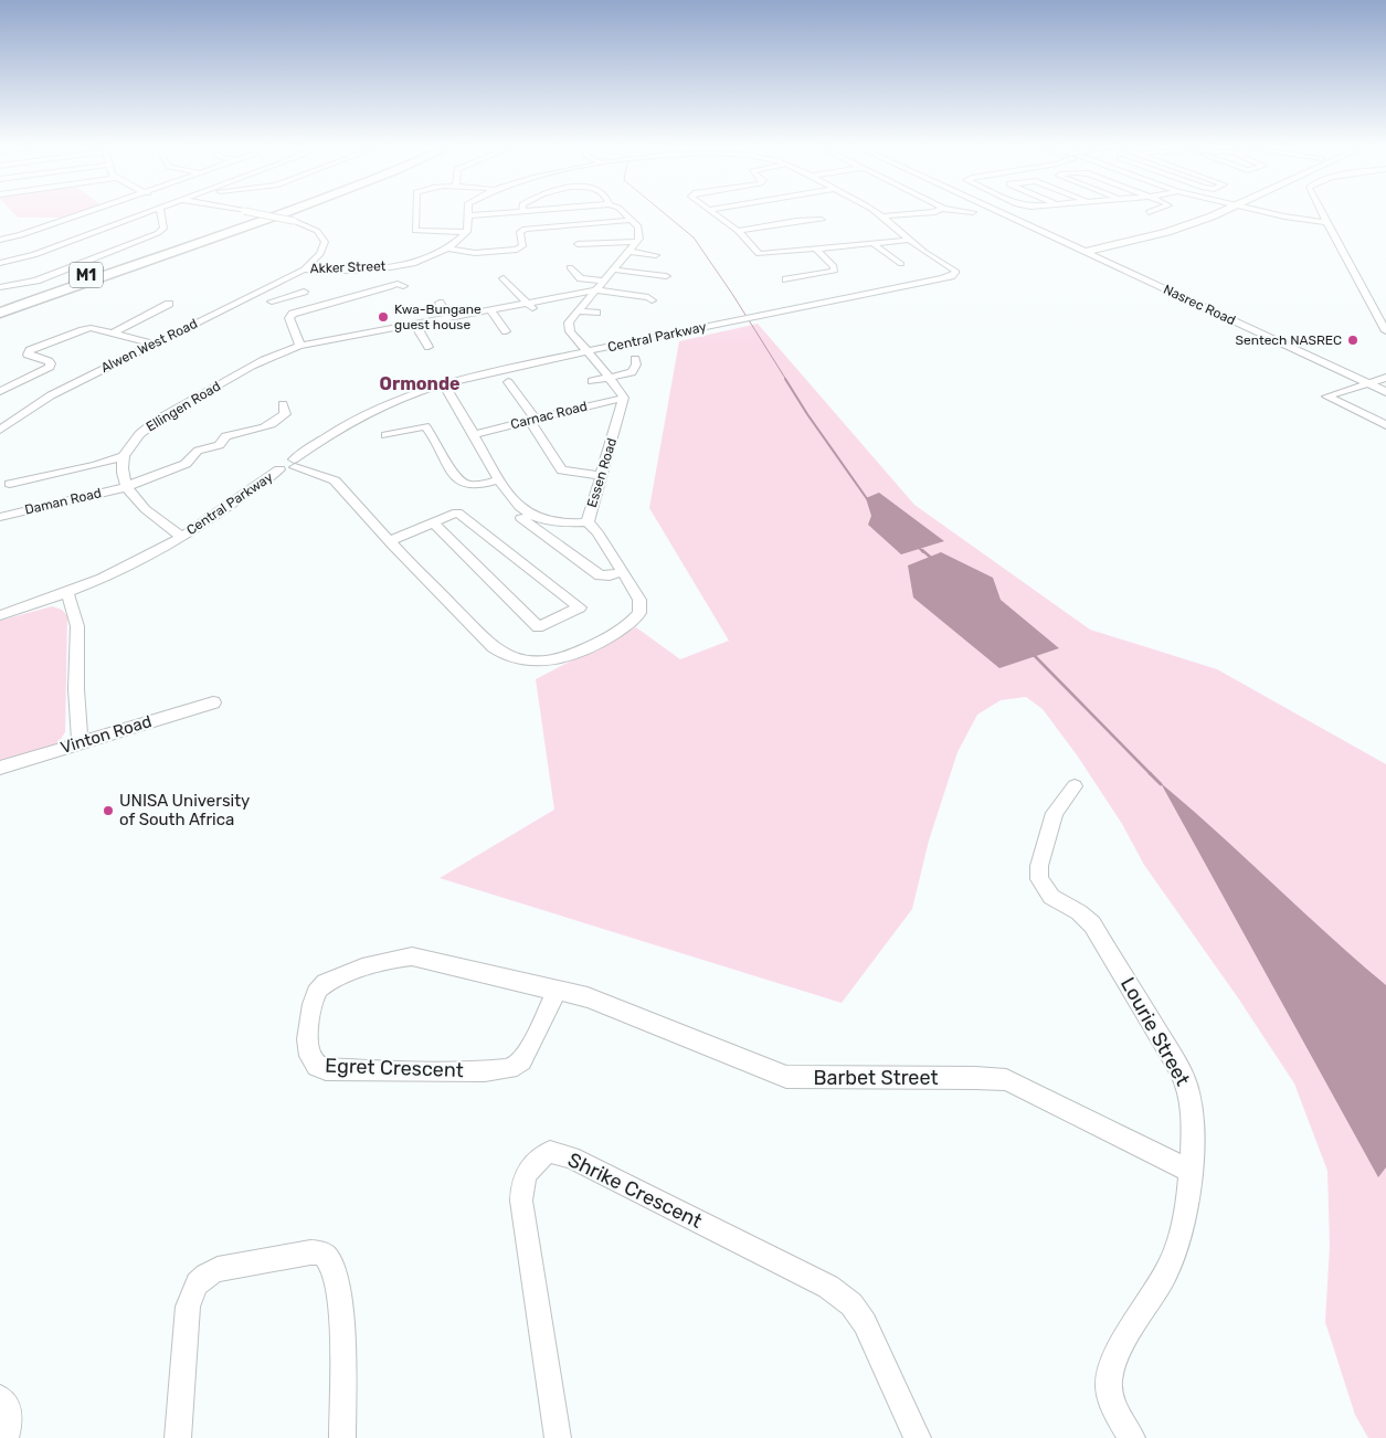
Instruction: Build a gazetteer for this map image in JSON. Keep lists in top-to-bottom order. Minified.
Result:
{"streets":{"highway":["M1"],"main road":["Nasrec Road"],"street":["Akker Street","Central Parkway","Alwen West Road","Ellingen Road","Carnac Road","Essen Road","Daman Road","Vinton Road","Lourie Street","Egret Crescent","Barbet Street","Shrike Crescent"]},"crossings":[["Akker Street","Alwen West Road"],["Central Parkway","Essen Road"],["Carnac Road","Essen Road"],["Lourie Street","Barbet Street"],["Egret Crescent","Barbet Street"]],"districts":["Ormonde"],"places":["Kwa-Bungane guest house","Sentech NASREC","UNISA University of South Africa"]}
